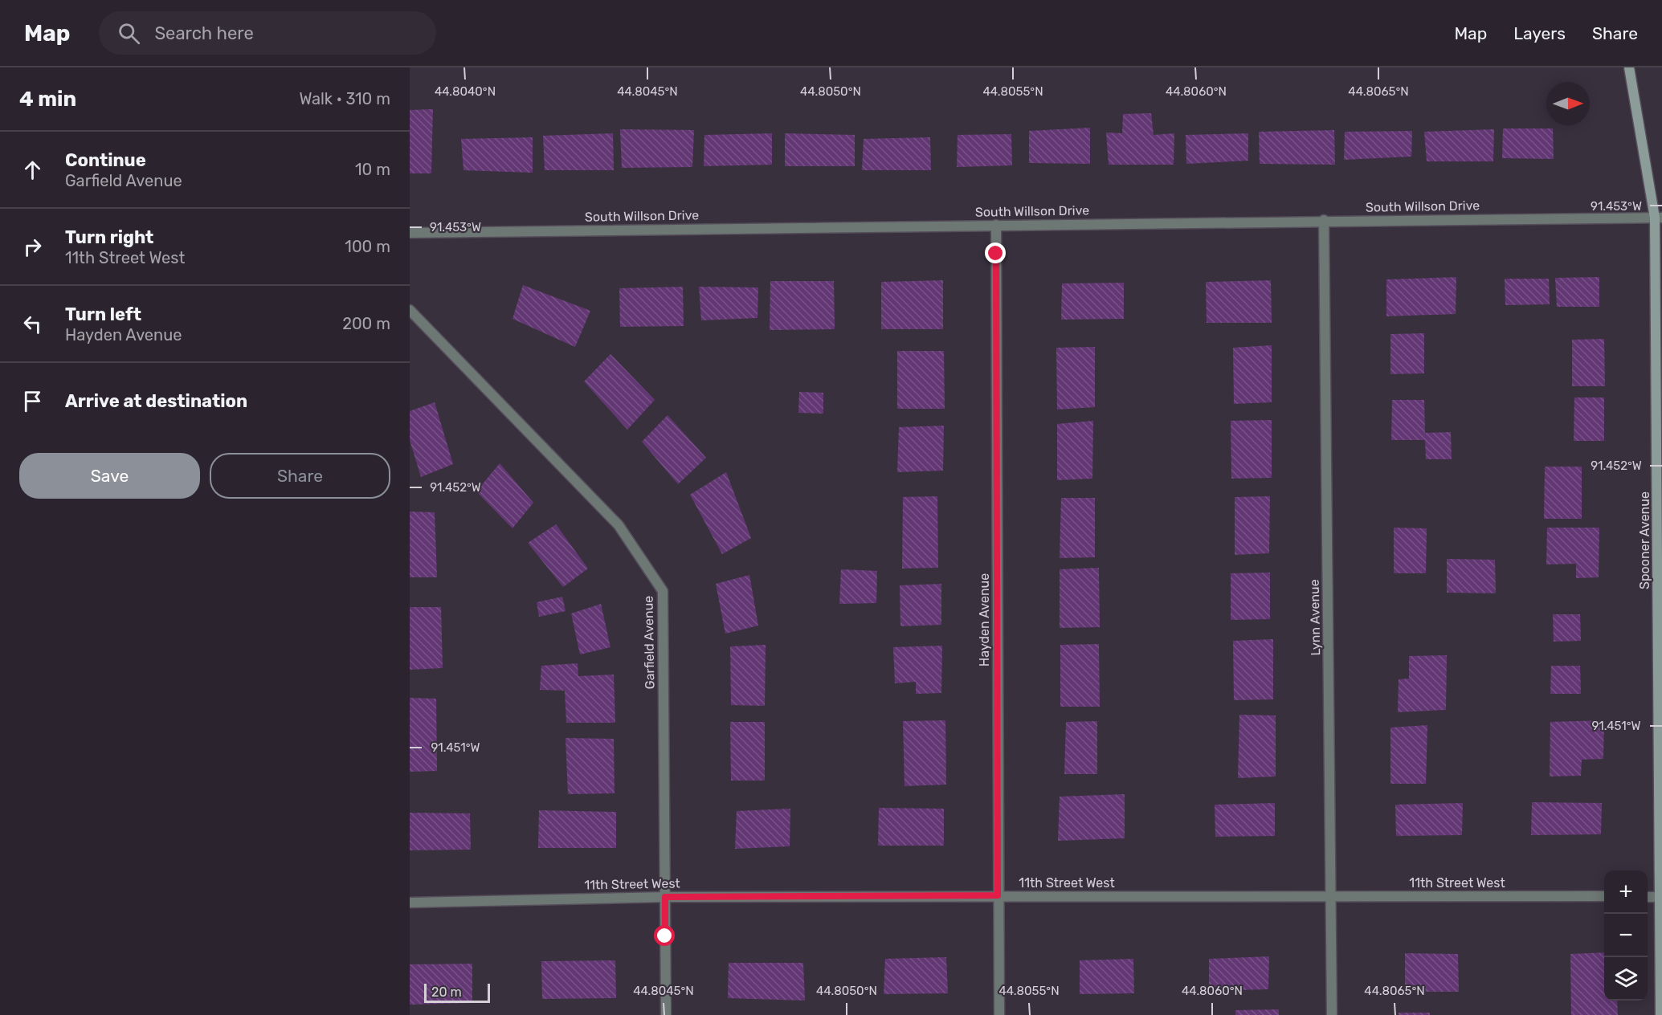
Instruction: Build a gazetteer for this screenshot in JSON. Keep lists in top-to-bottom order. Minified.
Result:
{"streets":{"street":["South Willson Drive","Spooner Avenue","Lynn Avenue","Hayden Avenue","Garfield Avenue","11th Street West"]},"crossings":[["South Willson Drive","Spooner Avenue"],["South Willson Drive","Lynn Avenue"],["South Willson Drive","Hayden Avenue"],["Lynn Avenue","11th Street West"],["Hayden Avenue","11th Street West"],["Garfield Avenue","11th Street West"]],"scale_bar":"20 m","north":"right","page":{"header":"Map","search":"Search here","nav":["Map","Layers","Share"],"heading":["4 min","Walk · 310 m"],"list":[["Continue","Garfield Avenue","10 m"],["Turn right","11th Street West","100 m"],["Turn left","Hayden Avenue","200 m"],"Arrive at destination"],"buttons":["Save","Share"],"map_buttons":["+","−"],"scale":"20 m"},"coordinates":["44.8040°N","44.8045°N","44.8050°N","44.8055°N","44.8060°N","44.8065°N","91.453°W","91.452°W","91.451°W"]}
